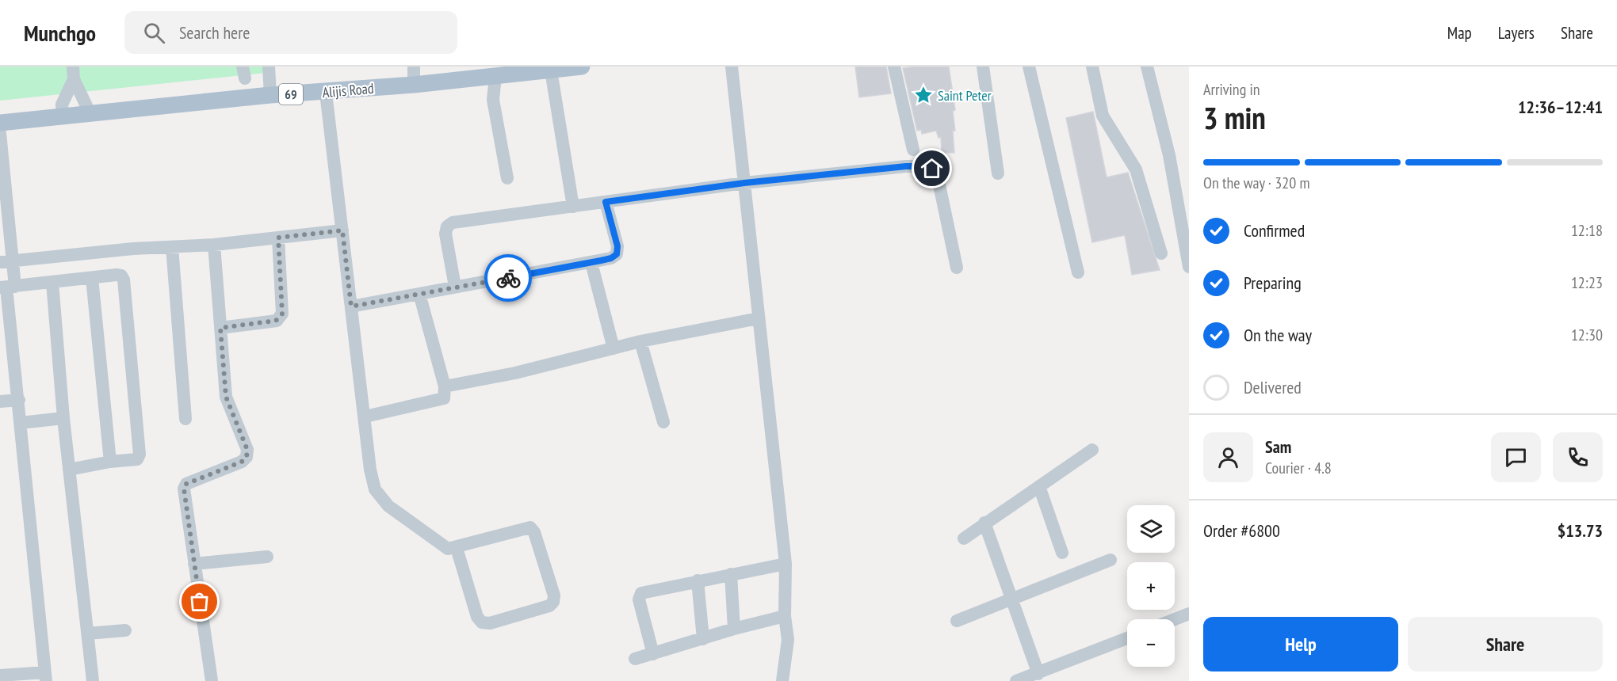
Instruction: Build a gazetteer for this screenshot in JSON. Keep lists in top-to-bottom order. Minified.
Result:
{"streets":{"main road":["Alijis Road","69"]},"places":{"place":["Saint Peter"]},"page":{"header":"Munchgo","search":"Search here","nav":["Map","Layers","Share"],"heading":["3 min","Arriving in","12:36–12:41"],"panel":["Sam","Courier · 4.8","Order #6800","$13.73"],"bar":"On the way · 320 m","list":[["Confirmed","12:18"],["Preparing","12:23"],["On the way","12:30"],"Delivered"],"map_buttons":["+","−"],"buttons":["Help","Share"]}}
